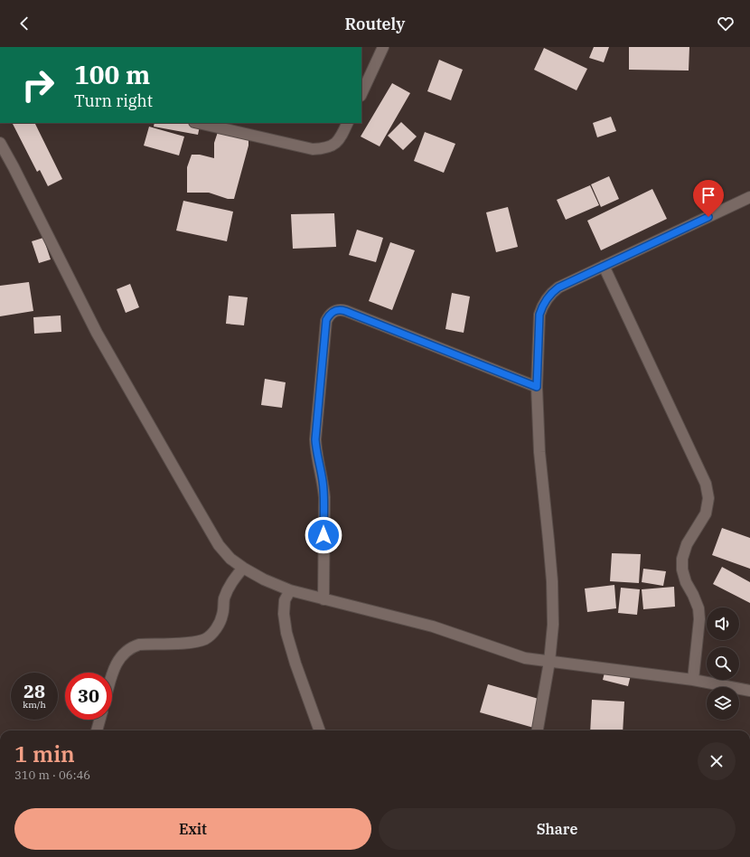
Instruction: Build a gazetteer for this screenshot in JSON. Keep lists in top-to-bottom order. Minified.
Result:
{"page":{"header":"Routely","turn":["100 m","Turn right"],"speed":"28 km/h","limit":"30","heading":["1 min","310 m · 06:46"],"buttons":["Exit","Share"]}}
